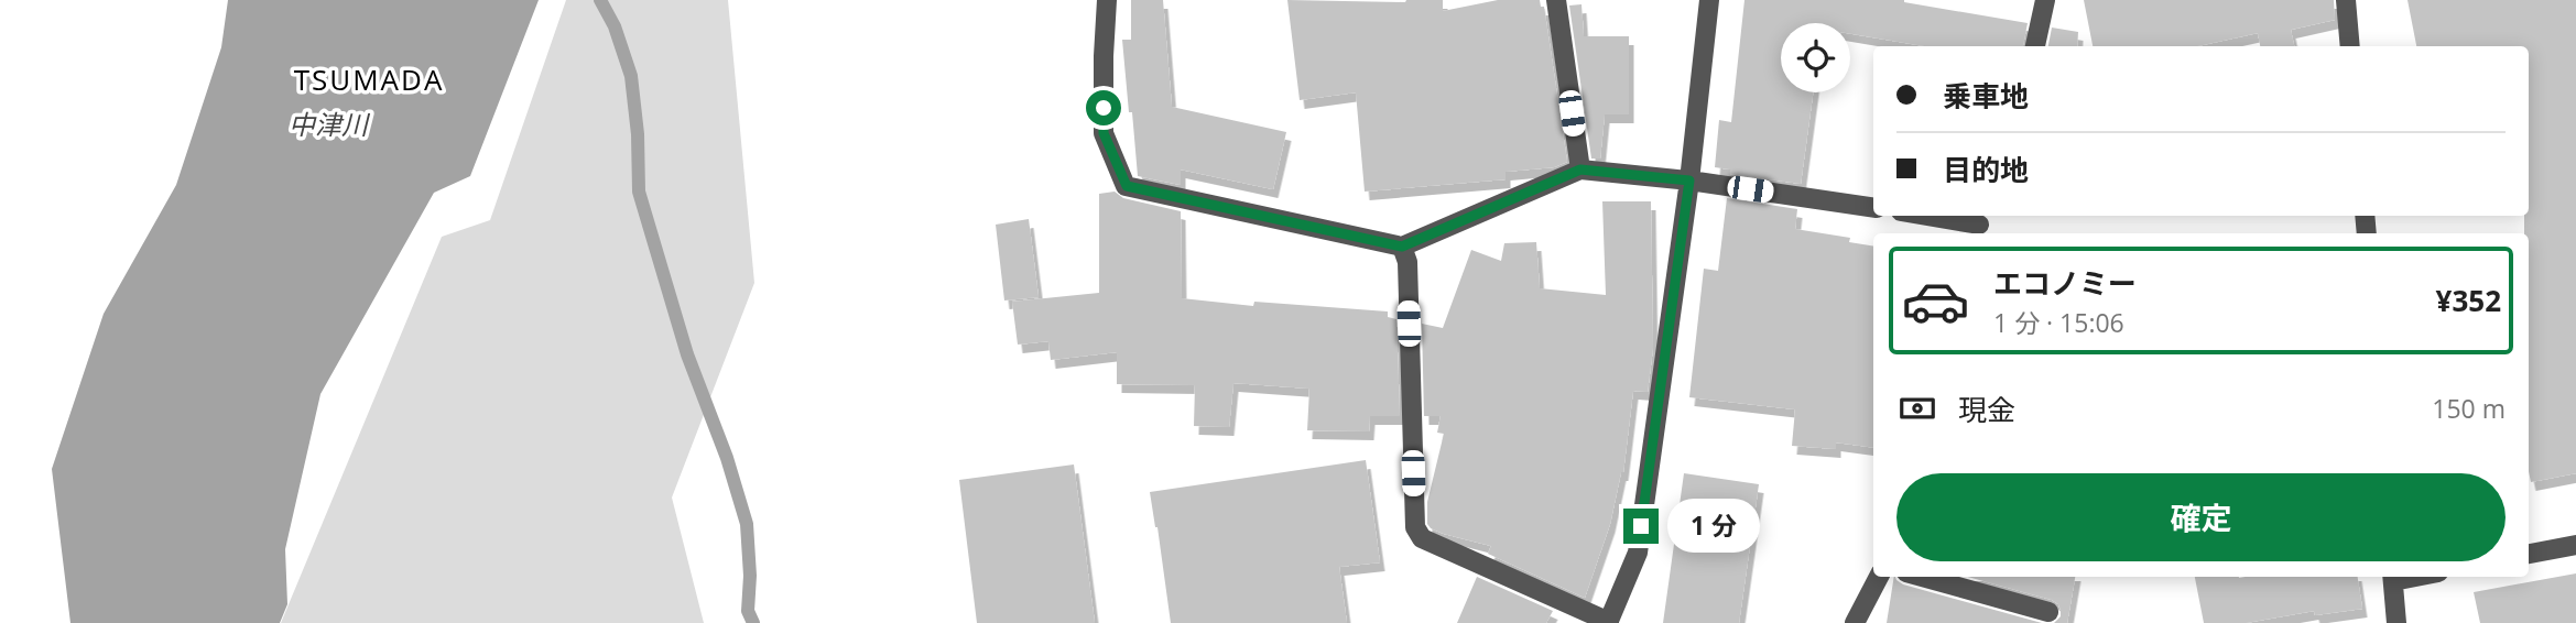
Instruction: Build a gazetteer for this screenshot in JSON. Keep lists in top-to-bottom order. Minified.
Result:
{"districts":["TSUMADA"],"water":["中津川"],"page":{"banner":["乗車地","目的地"],"list":[{"name":"エコノミー","note":"1 分 · 15:06","value":"¥352"}],"pay":["現金","150 m"],"buttons":"確定","bubble":"1 分"}}
